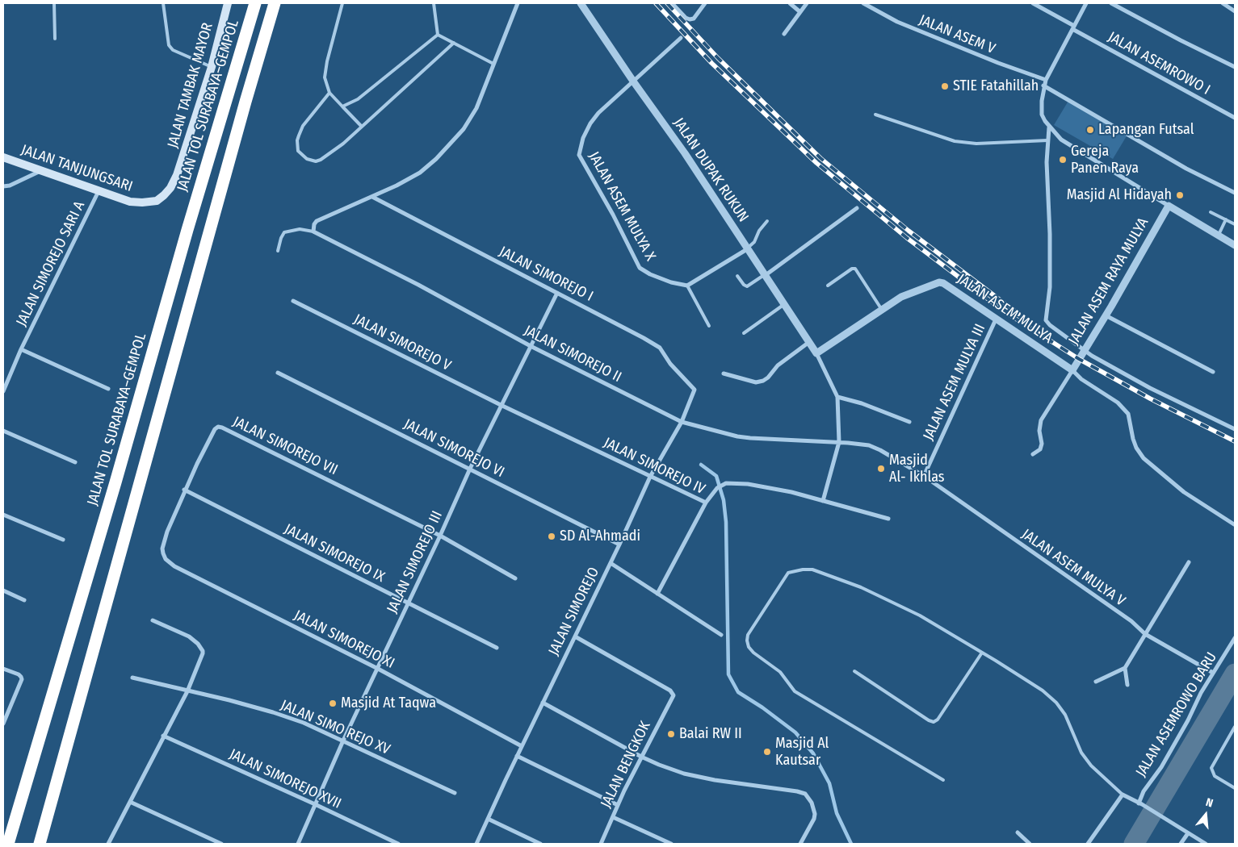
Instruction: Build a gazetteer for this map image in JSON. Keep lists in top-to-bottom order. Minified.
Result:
{"streets":{"highway":["JALAN TOL SURABAYA–GEMPOL"],"main road":["JALAN TAMBAK MAYOR","JALAN TANJUNGSARI"],"street":["JALAN ASEM V","JALAN ASEMROWO I","JALAN DUPAK RUKUN","JALAN ASEM MULYA X","JALAN SIMOREJO SARI A","JALAN SIMOREJO I","JALAN ASEM RAYA MULYA","JALAN ASEM MULYA","JALAN SIMOREJO V","JALAN SIMOREJO II","JALAN ASEM MULYA III","JALAN SIMOREJO VII","JALAN SIMOREJO VI","JALAN SIMOREJO IV","JALAN SIMOREJO IX","JALAN SIMOREJO III","JALAN ASEM MULYA V","JALAN SIMOREJO","JALAN SIMOREJO XI","JALAN ASEMROWO BARU","JALAN SIMO REJO XV","JALAN BENGKOK","JALAN SIMOREJO XVII"]},"crossings":[["JALAN TAMBAK MAYOR","JALAN TANJUNGSARI"],["JALAN TANJUNGSARI","JALAN SIMOREJO SARI A"],["JALAN DUPAK RUKUN","JALAN ASEM MULYA X"],["JALAN DUPAK RUKUN","JALAN ASEM MULYA"],["JALAN SIMOREJO I","JALAN SIMOREJO III"],["JALAN SIMOREJO I","JALAN SIMOREJO"],["JALAN ASEM RAYA MULYA","JALAN ASEM MULYA"],["JALAN ASEM MULYA","JALAN ASEM MULYA III"],["JALAN SIMOREJO V","JALAN SIMOREJO IV"],["JALAN SIMOREJO V","JALAN SIMOREJO III"],["JALAN SIMOREJO II","JALAN SIMOREJO III"],["JALAN SIMOREJO II","JALAN ASEM MULYA V"],["JALAN SIMOREJO II","JALAN SIMOREJO"],["JALAN ASEM MULYA III","JALAN ASEM MULYA V"],["JALAN SIMOREJO VII","JALAN SIMOREJO IX"],["JALAN SIMOREJO VII","JALAN SIMOREJO III"],["JALAN SIMOREJO VII","JALAN SIMOREJO XI"],["JALAN SIMOREJO VI","JALAN SIMOREJO III"],["JALAN SIMOREJO VI","JALAN SIMOREJO"],["JALAN SIMOREJO IV","JALAN SIMOREJO III"],["JALAN SIMOREJO IV","JALAN SIMOREJO"],["JALAN SIMOREJO IX","JALAN SIMOREJO III"],["JALAN SIMOREJO III","JALAN SIMOREJO XI"],["JALAN SIMOREJO III","JALAN SIMO REJO XV"],["JALAN SIMOREJO III","JALAN SIMOREJO XVII"],["JALAN ASEM MULYA V","JALAN ASEMROWO BARU"],["JALAN SIMOREJO","JALAN SIMOREJO XI"],["JALAN SIMOREJO","JALAN BENGKOK"]],"places":["STIE Fatahillah","Lapangan Futsal","Gereja Panen Raya","Masjid Al Hidayah","Masjid Al- Ikhlas","SD Al-Ahmadi","Masjid At Taqwa","Balai RW II","Masjid Al Kautsar"],"north":"top"}
